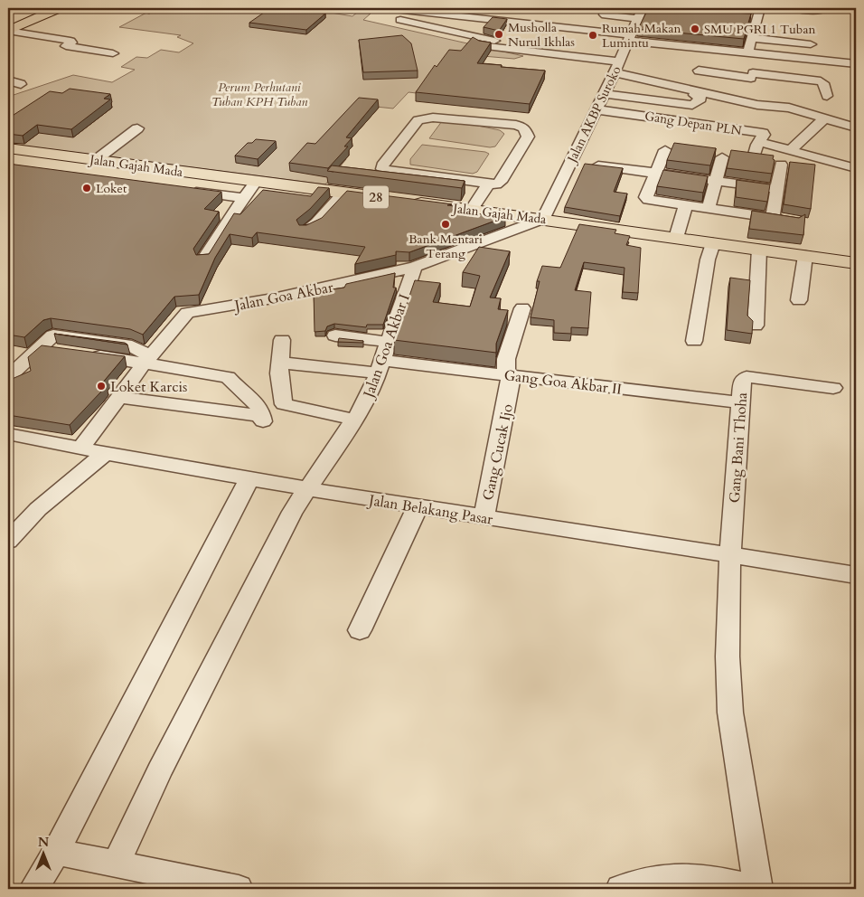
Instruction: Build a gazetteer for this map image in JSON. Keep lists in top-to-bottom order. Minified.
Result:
{"streets":{"main road":["Jalan Gajah Mada","28"],"street":["Jalan AKBP Suroko","Gang Depan PLN","Jalan Goa Akbar","Jalan Goa Akbar I","Gang Goa Akbar II","Gang Bani Thoha","Gang Cucak Ijo","Jalan Belakang Pasar"]},"crossings":[["Jalan AKBP Suroko","Gang Depan PLN"],["Jalan AKBP Suroko","Jalan Gajah Mada"],["Jalan AKBP Suroko","Jalan Goa Akbar"],["Jalan Gajah Mada","Jalan Goa Akbar"],["Jalan Goa Akbar","Jalan Goa Akbar I"],["Jalan Goa Akbar","Jalan Belakang Pasar"],["Jalan Goa Akbar I","Gang Goa Akbar II"],["Jalan Goa Akbar I","Jalan Belakang Pasar"],["Gang Goa Akbar II","Gang Bani Thoha"],["Gang Goa Akbar II","Gang Cucak Ijo"],["Gang Bani Thoha","Jalan Belakang Pasar"],["Gang Cucak Ijo","Jalan Belakang Pasar"]],"parks":["Perum Perhutani Tuban KPH Tuban"],"places":["SMU PGRI 1 Tuban","Musholla Nurul Ikhlas","Rumah Makan Lumintu","Loket","Bank Mentari Terang","Loket Karcis"],"north":"top"}
